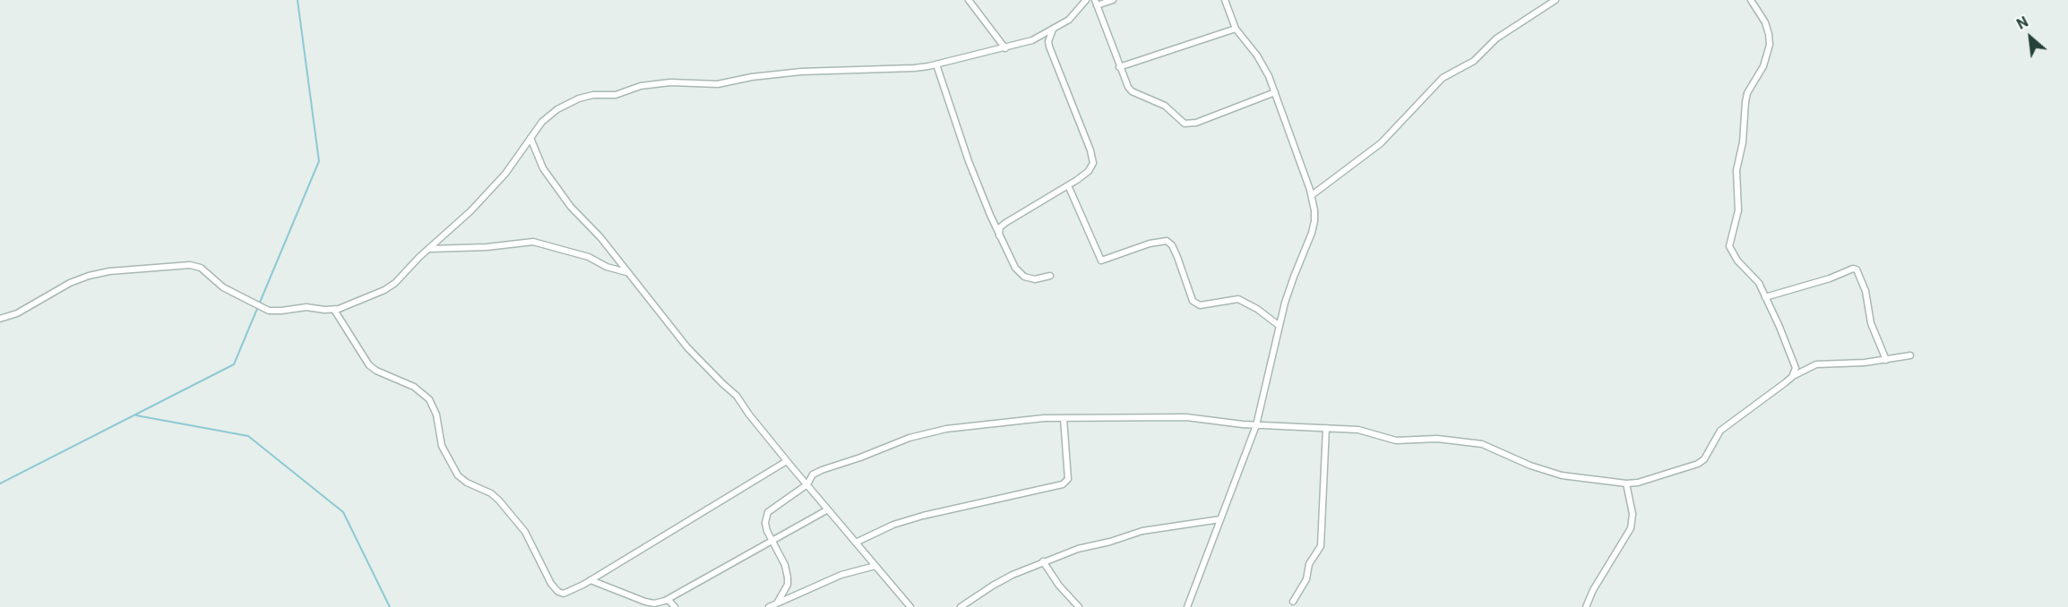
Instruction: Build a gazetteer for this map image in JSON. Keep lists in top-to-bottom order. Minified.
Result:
{"north":"top left"}
